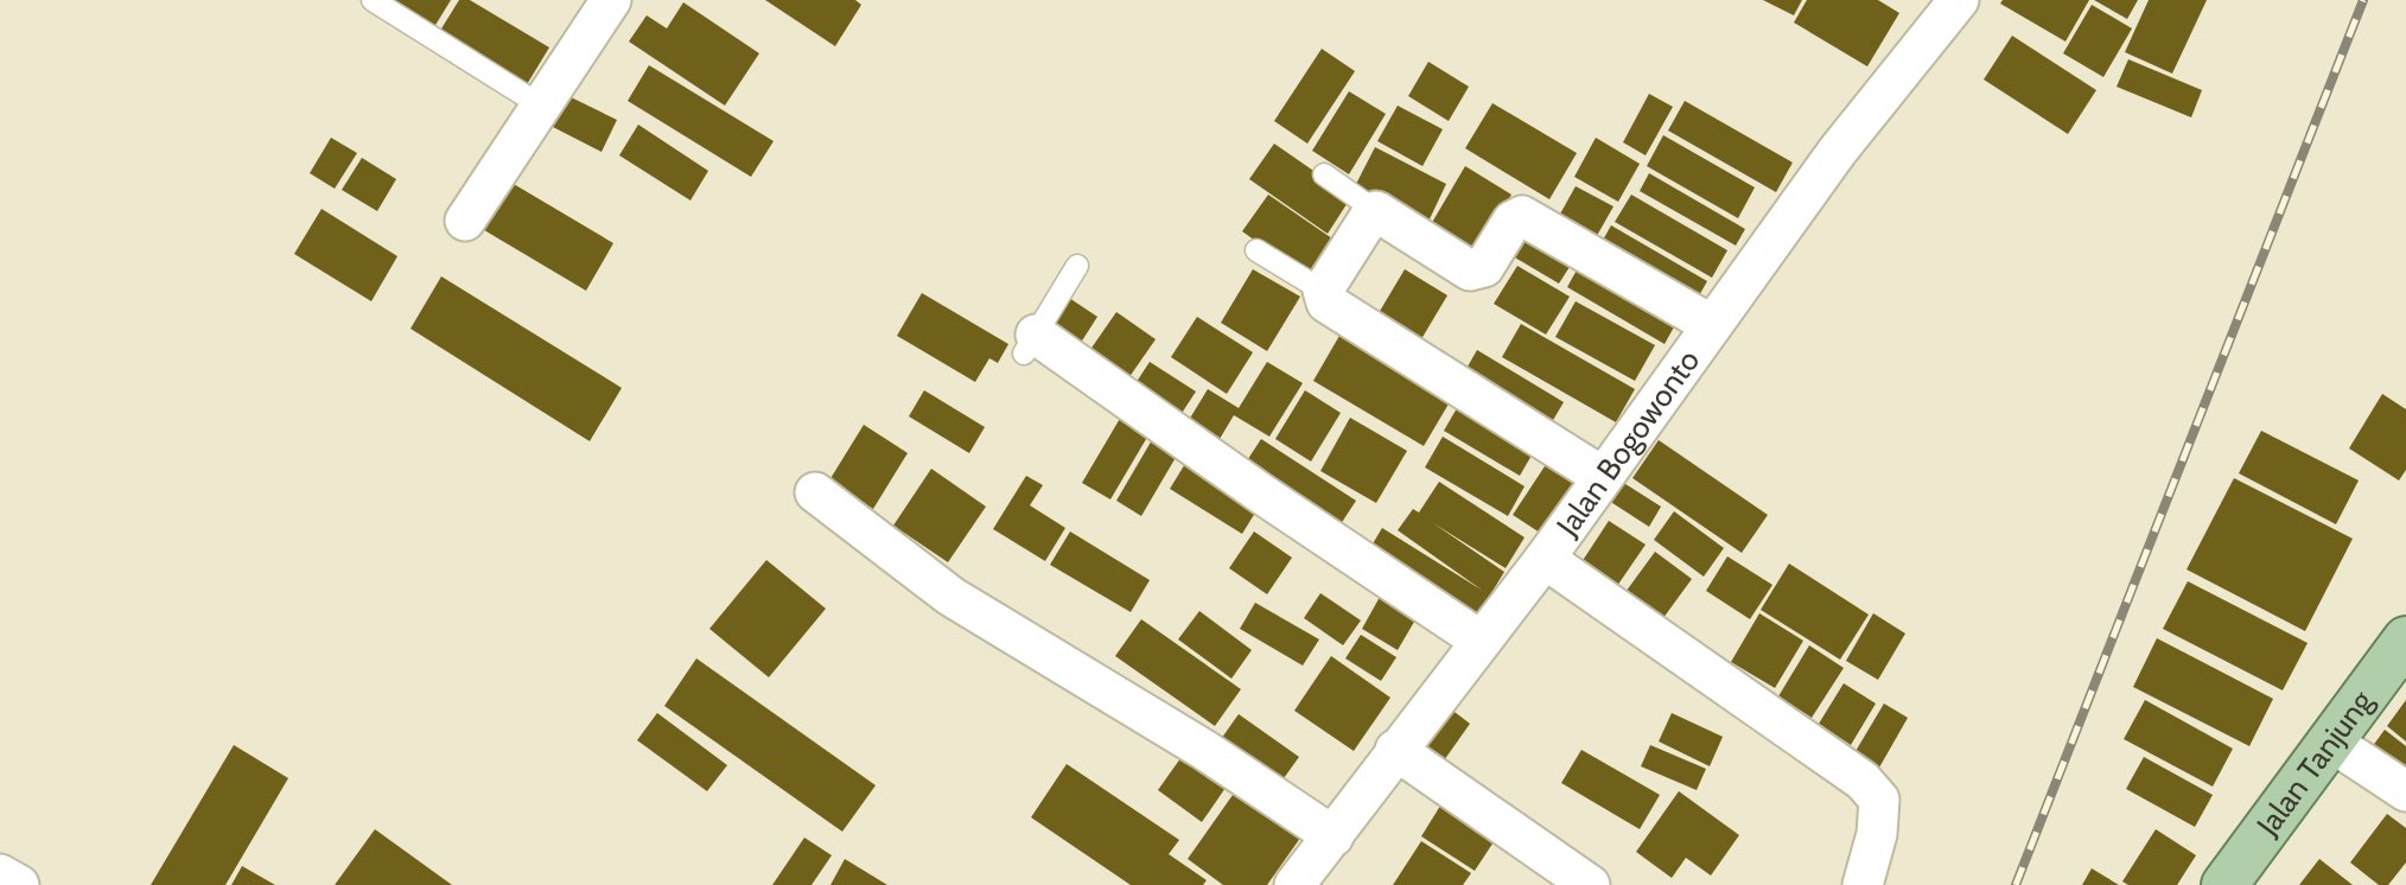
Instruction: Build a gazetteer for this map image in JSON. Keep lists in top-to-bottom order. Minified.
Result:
{"streets":{"main road":["Jalan Tanjung"],"street":["Jalan Bogowonto"]}}
